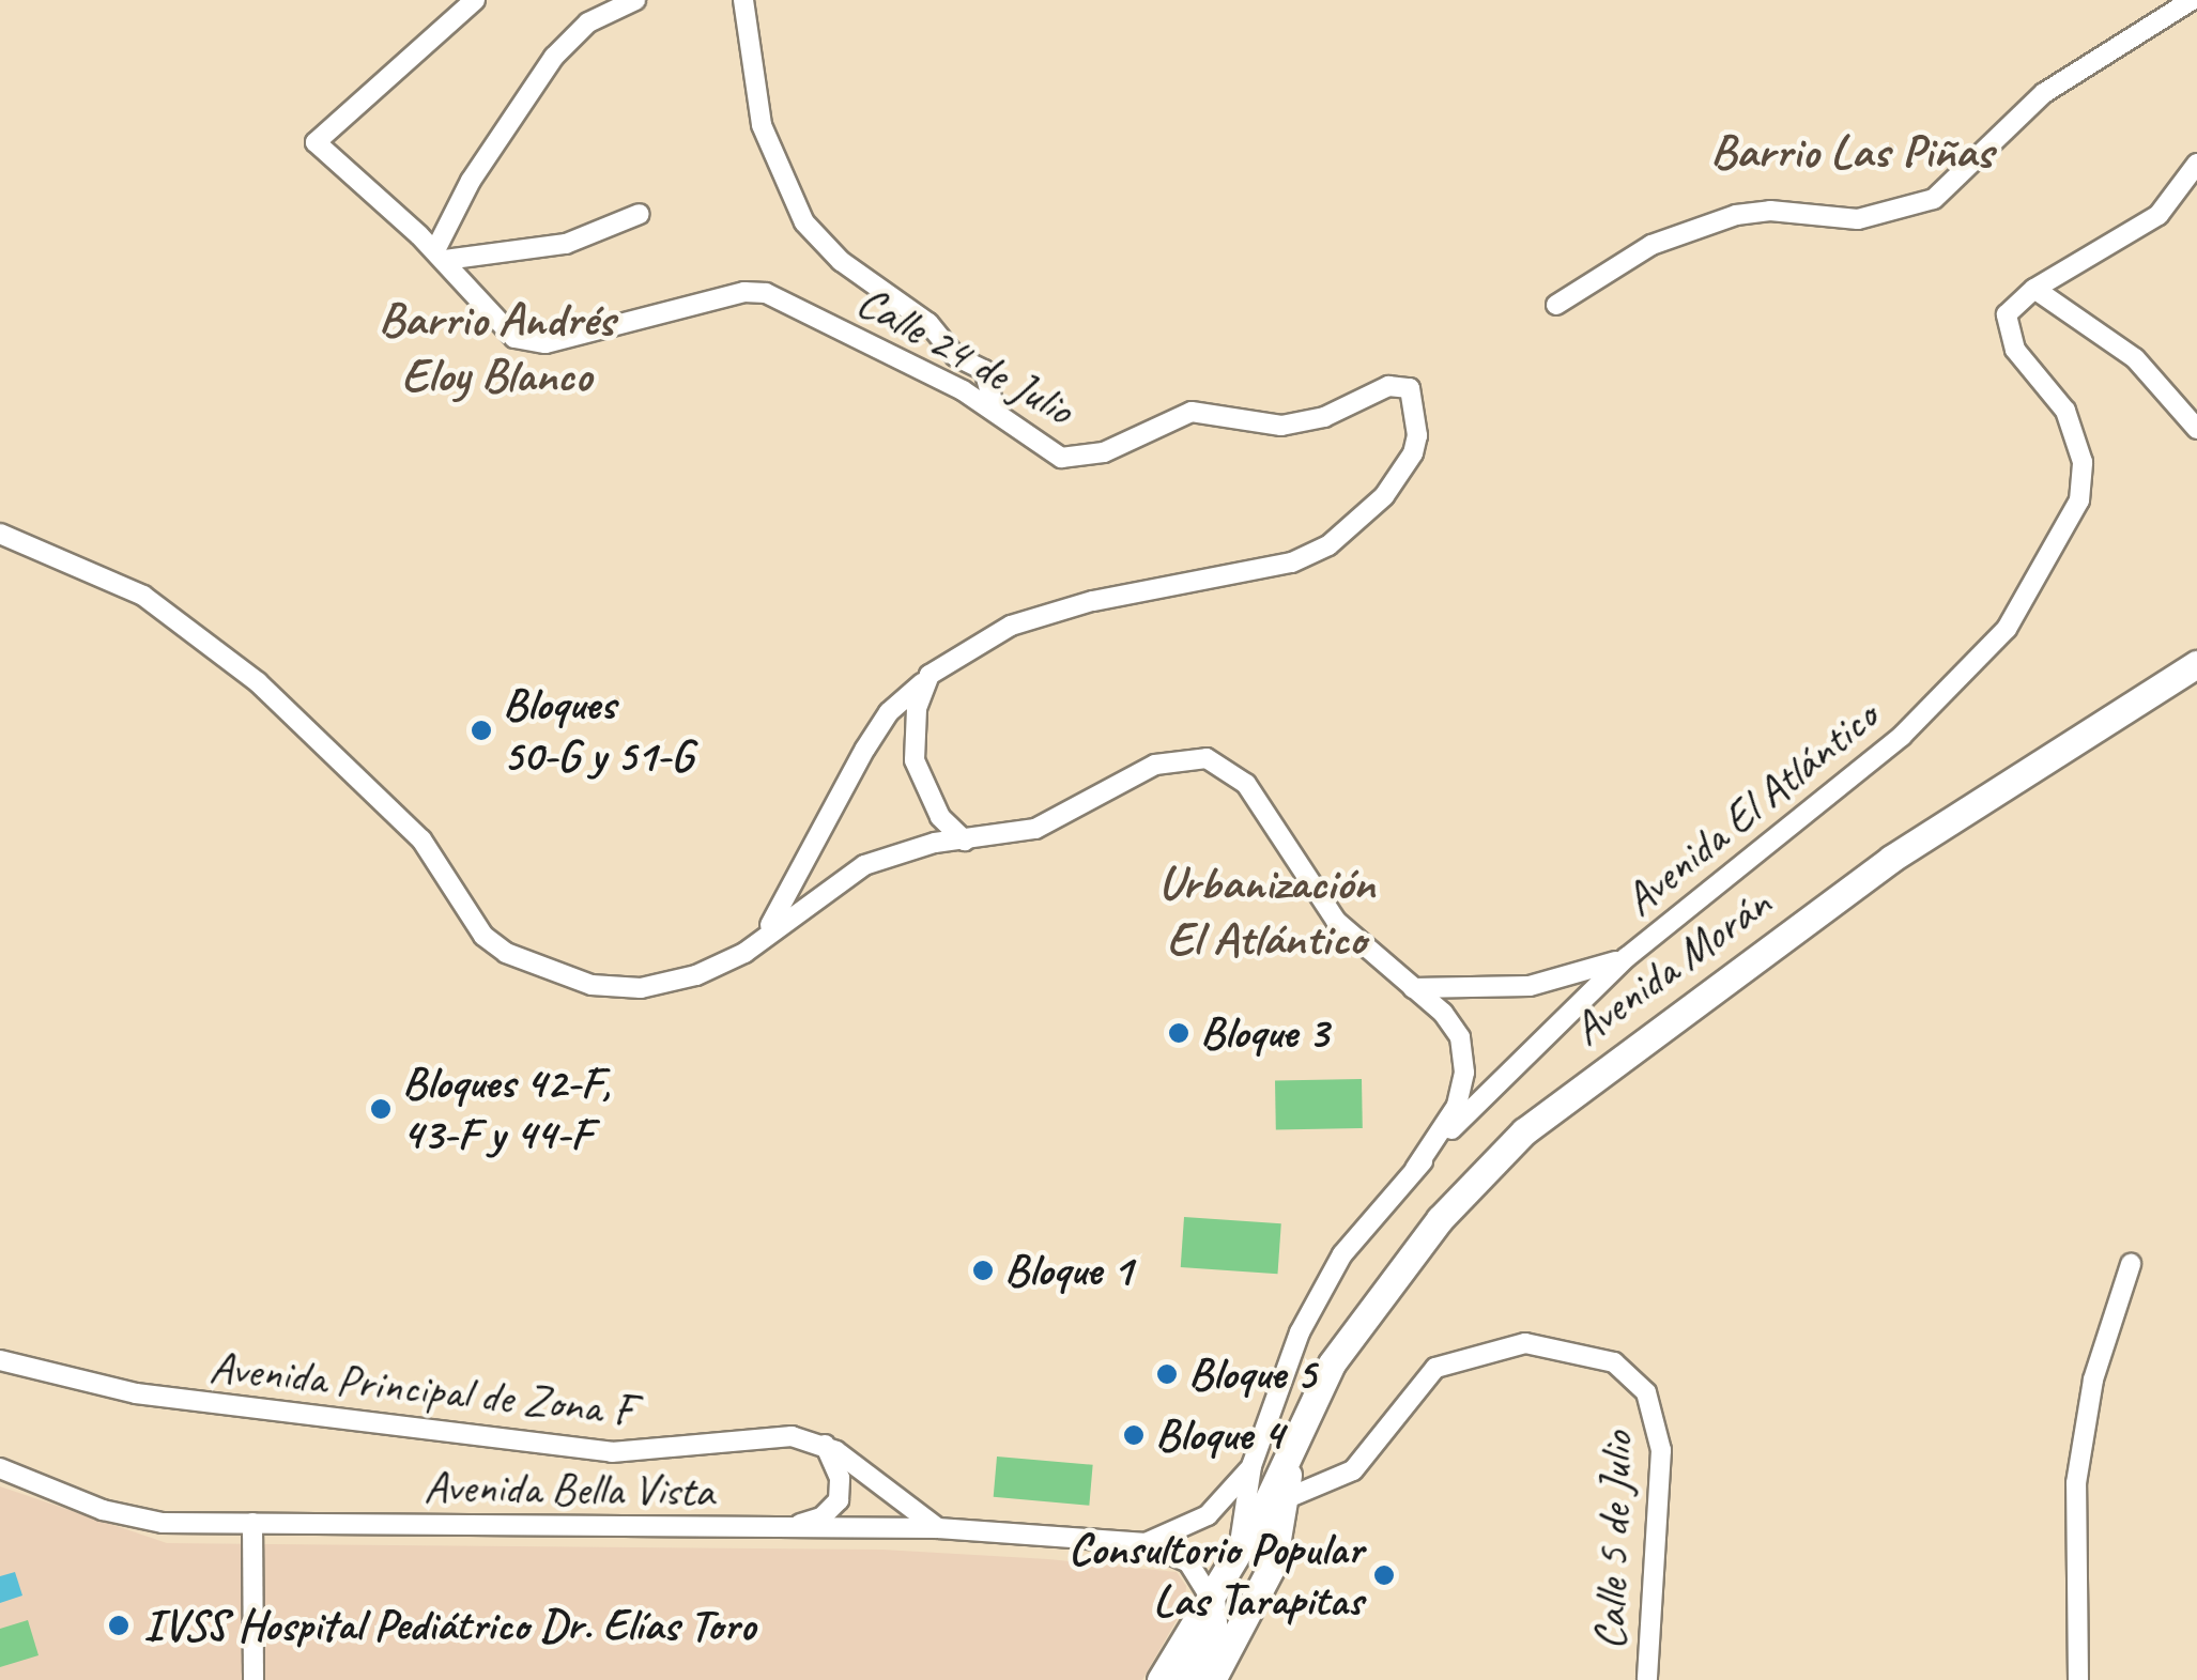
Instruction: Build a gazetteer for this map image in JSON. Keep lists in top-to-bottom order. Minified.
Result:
{"streets":{"main road":["Avenida Morán"],"street":["Calle 24 de Julio","Avenida El Atlántico","Avenida Principal de Zona F","Avenida Bella Vista","Calle 5 de Julio"]},"crossings":[["Avenida El Atlántico","Avenida Morán"],["Avenida El Atlántico","Avenida Bella Vista"],["Avenida Morán","Avenida Bella Vista"],["Avenida Morán","Calle 5 de Julio"]],"districts":["Barrio Las Piñas","Barrio Andrés Eloy Blanco","Urbanización El Atlántico"],"places":["Bloques 50-G y 51-G","Bloque 3","Bloques 42-F, 43-F y 44-F","Bloque 1","Bloque 5","Bloque 4","Consultorio Popular Las Tarapitas","IVSS Hospital Pediátrico Dr. Elías Toro"]}
